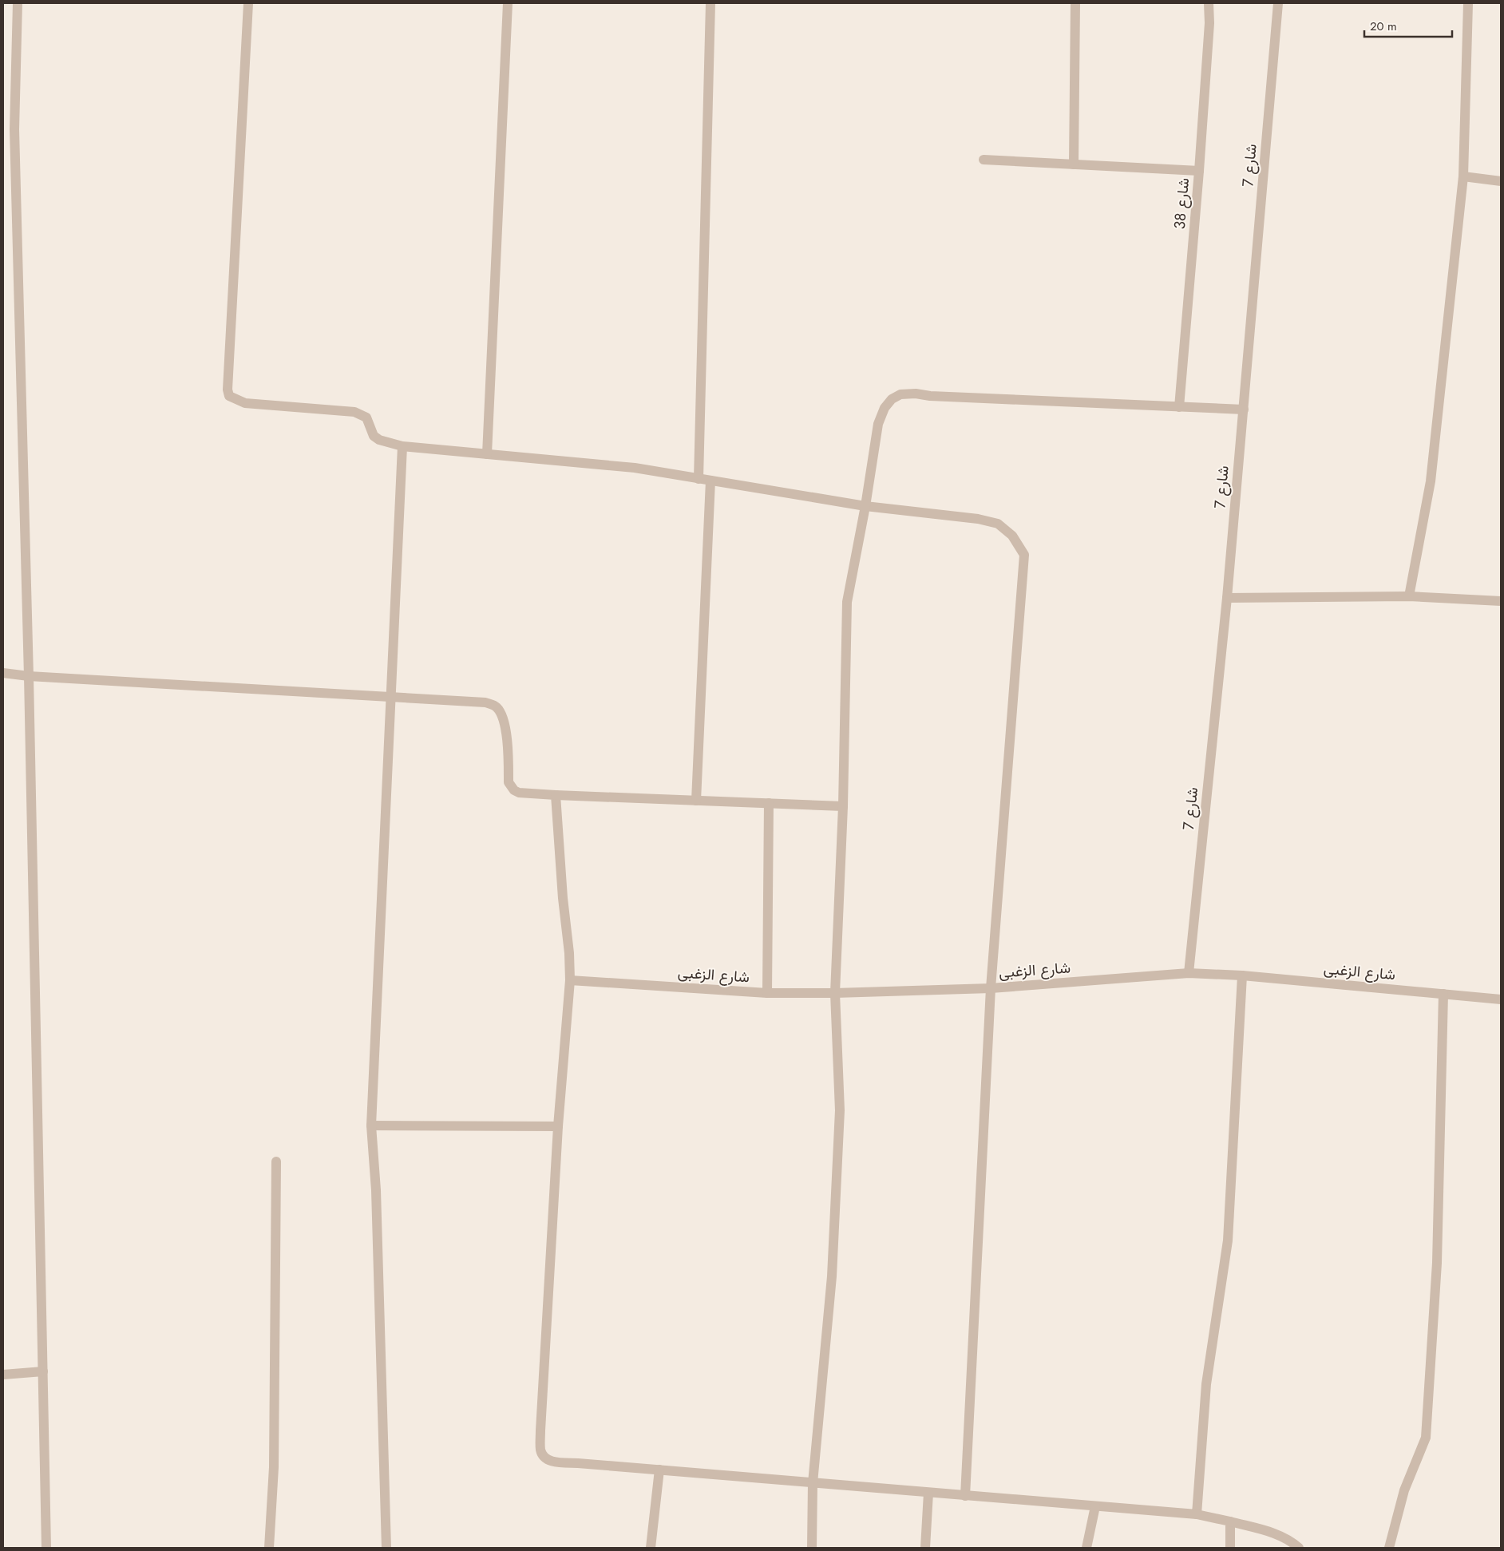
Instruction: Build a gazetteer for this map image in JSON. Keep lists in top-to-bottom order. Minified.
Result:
{"streets":{"street":["شارع 7","شارع 38","شارع الزغبى"]},"crossings":[["شارع 7","شارع الزغبى"]],"scale_bar":"20 m"}
